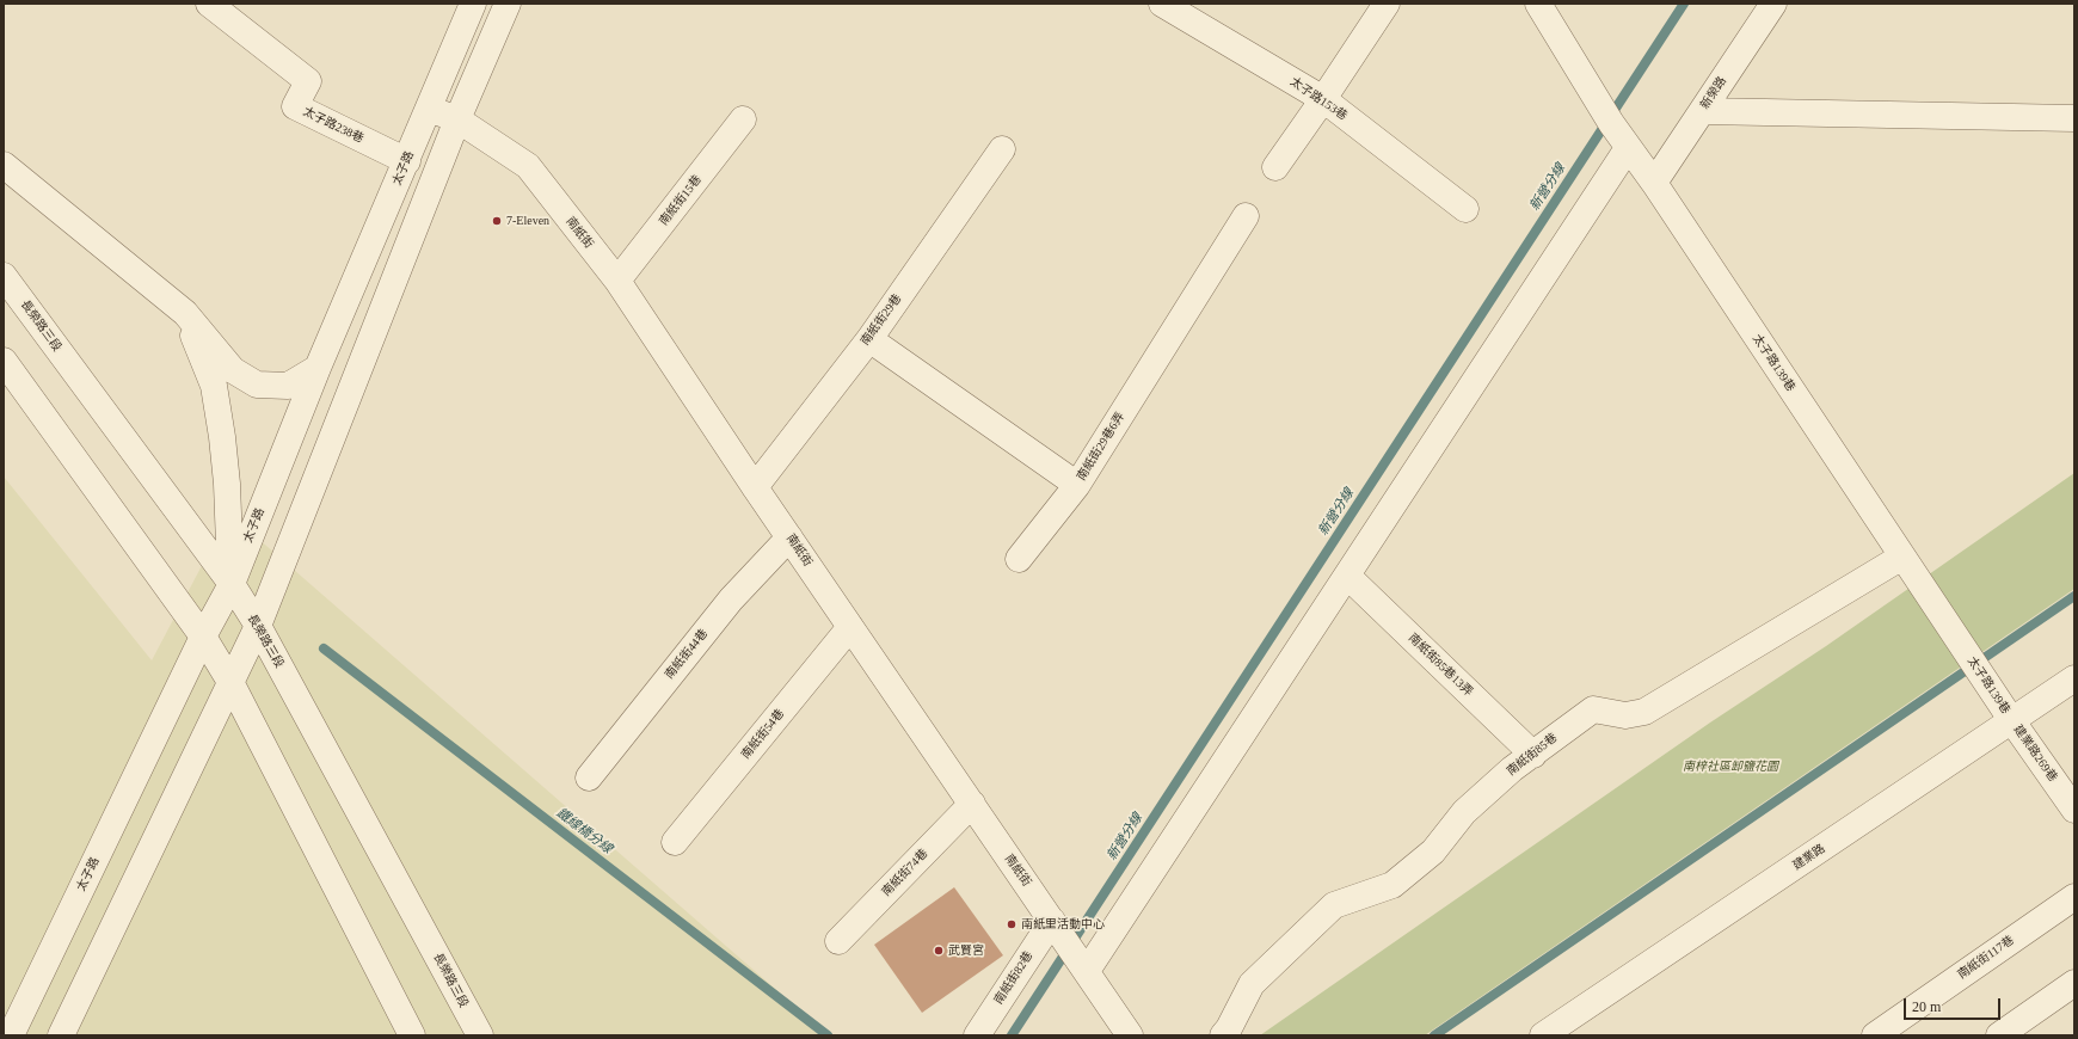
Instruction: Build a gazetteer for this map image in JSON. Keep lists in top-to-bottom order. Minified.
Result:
{"streets":{"street":["新榮路","太子路153巷","太子路238巷","太子路","南紙街15巷","南紙街","南紙街29巷","長榮路三段","太子路139巷","南紙街29巷6弄","南紙街44巷","南紙街85巷13弄","南紙街54巷","建業路269巷","南紙街85巷","建業路","南紙街74巷","南紙街117巷","南紙街82巷"]},"crossings":[["新榮路","太子路139巷"],["太子路238巷","太子路"],["太子路","南紙街"],["太子路","長榮路三段"],["南紙街15巷","南紙街"],["南紙街","南紙街29巷"],["南紙街","南紙街44巷"],["南紙街","南紙街54巷"],["南紙街","南紙街74巷"],["南紙街","南紙街82巷"],["南紙街29巷","南紙街29巷6弄"],["太子路139巷","建業路269巷"],["太子路139巷","南紙街85巷"],["太子路139巷","建業路"],["南紙街85巷13弄","南紙街85巷"],["建業路269巷","建業路"]],"water":["新營分線","鐵線橋分線"],"parks":["南梓社區卸鹽花園"],"places":["7-Eleven","南紙里活動中心","武賢宮"],"scale_bar":"20 m"}
